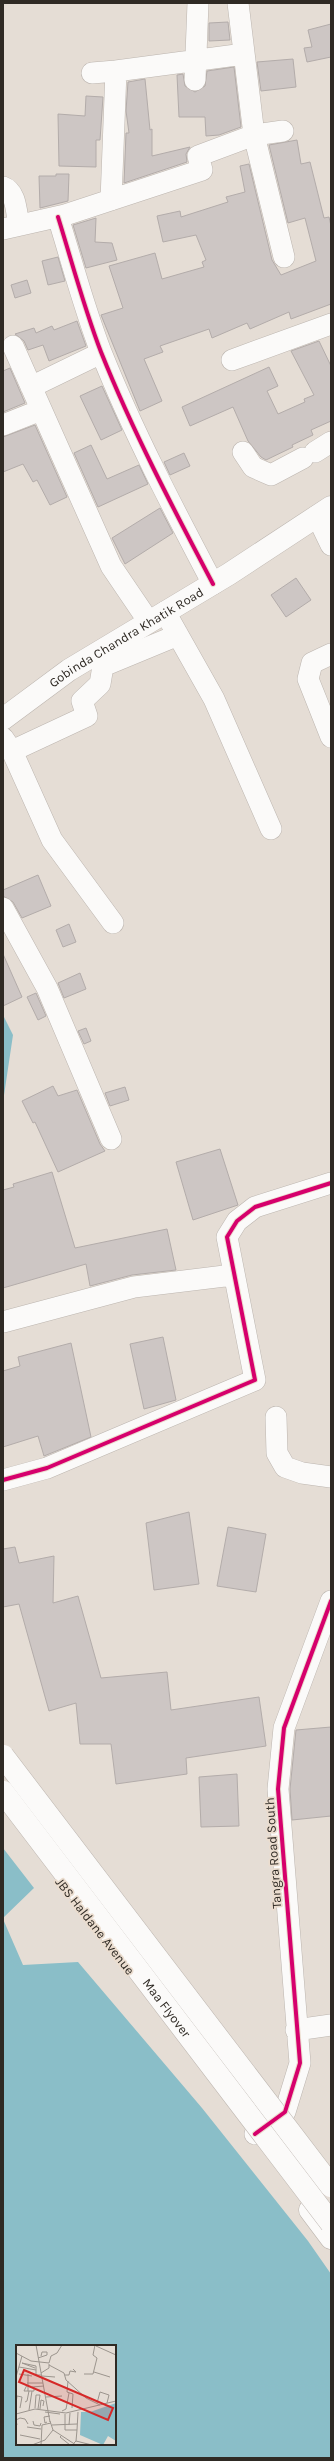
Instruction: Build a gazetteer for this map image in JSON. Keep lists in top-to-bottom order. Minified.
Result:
{"streets":{"main road":["Gobinda Chandra Khatik Road","JBS Haldane Avenue","Maa Flyover"],"street":["Tangra Road South"]}}
